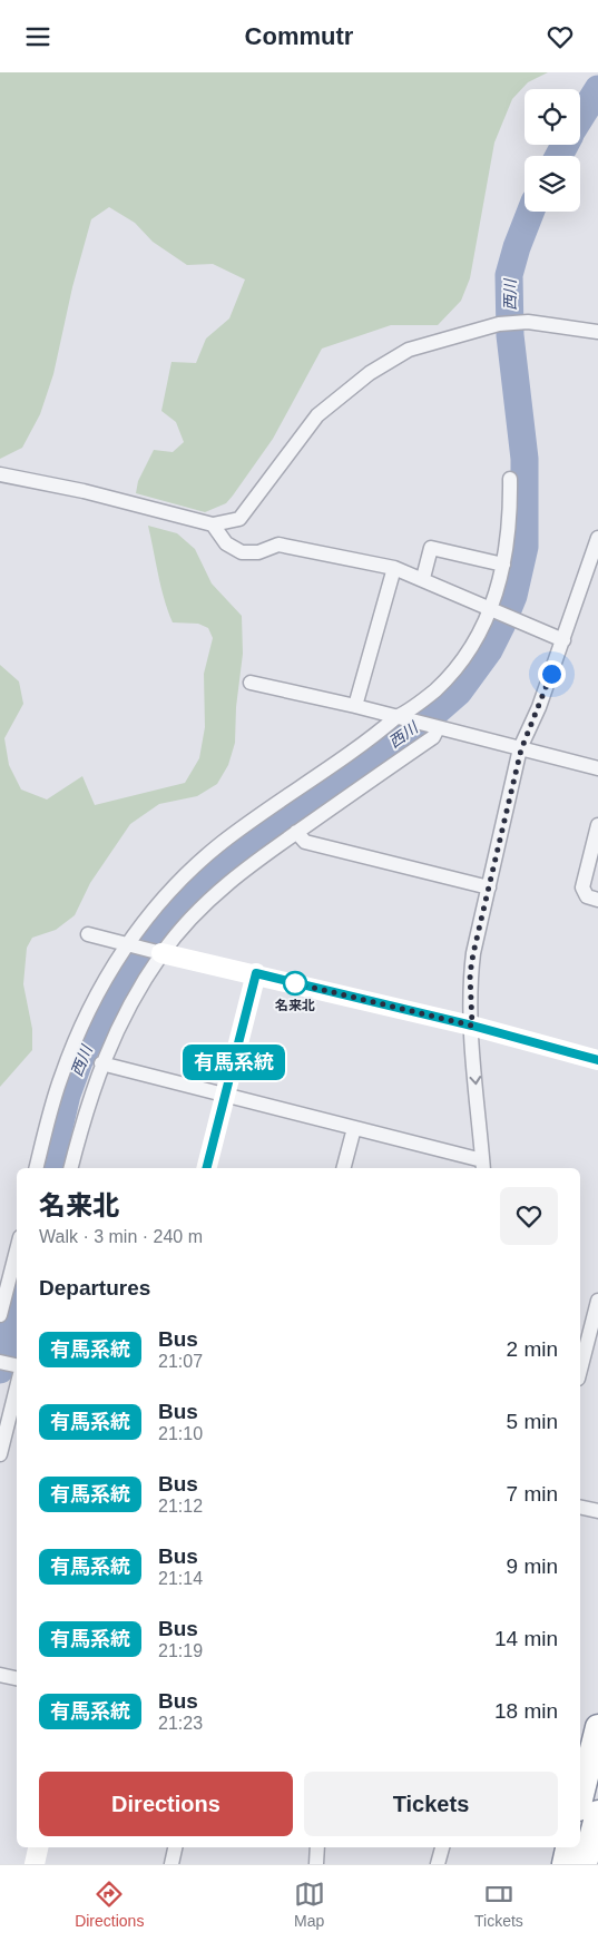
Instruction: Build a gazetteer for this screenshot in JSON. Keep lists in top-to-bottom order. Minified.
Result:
{"water":["西川"],"places":["名来北"],"lines":["bus line 有馬系統"],"page":{"header":"Commutr","on_map":"有馬系統","heading":[["名来北","Walk · 3 min · 240 m"],"Departures"],"list":[{"mark":"有馬系統","name":"Bus","note":"21:07","value":"2 min"},{"mark":"有馬系統","name":"Bus","note":"21:10","value":"5 min"},{"mark":"有馬系統","name":"Bus","note":"21:12","value":"7 min"},{"mark":"有馬系統","name":"Bus","note":"21:14","value":"9 min"},{"mark":"有馬系統","name":"Bus","note":"21:19","value":"14 min"},{"mark":"有馬系統","name":"Bus","note":"21:23","value":"18 min"}],"buttons":["Directions","Tickets"],"tabs":["Directions","Map","Tickets"]}}
